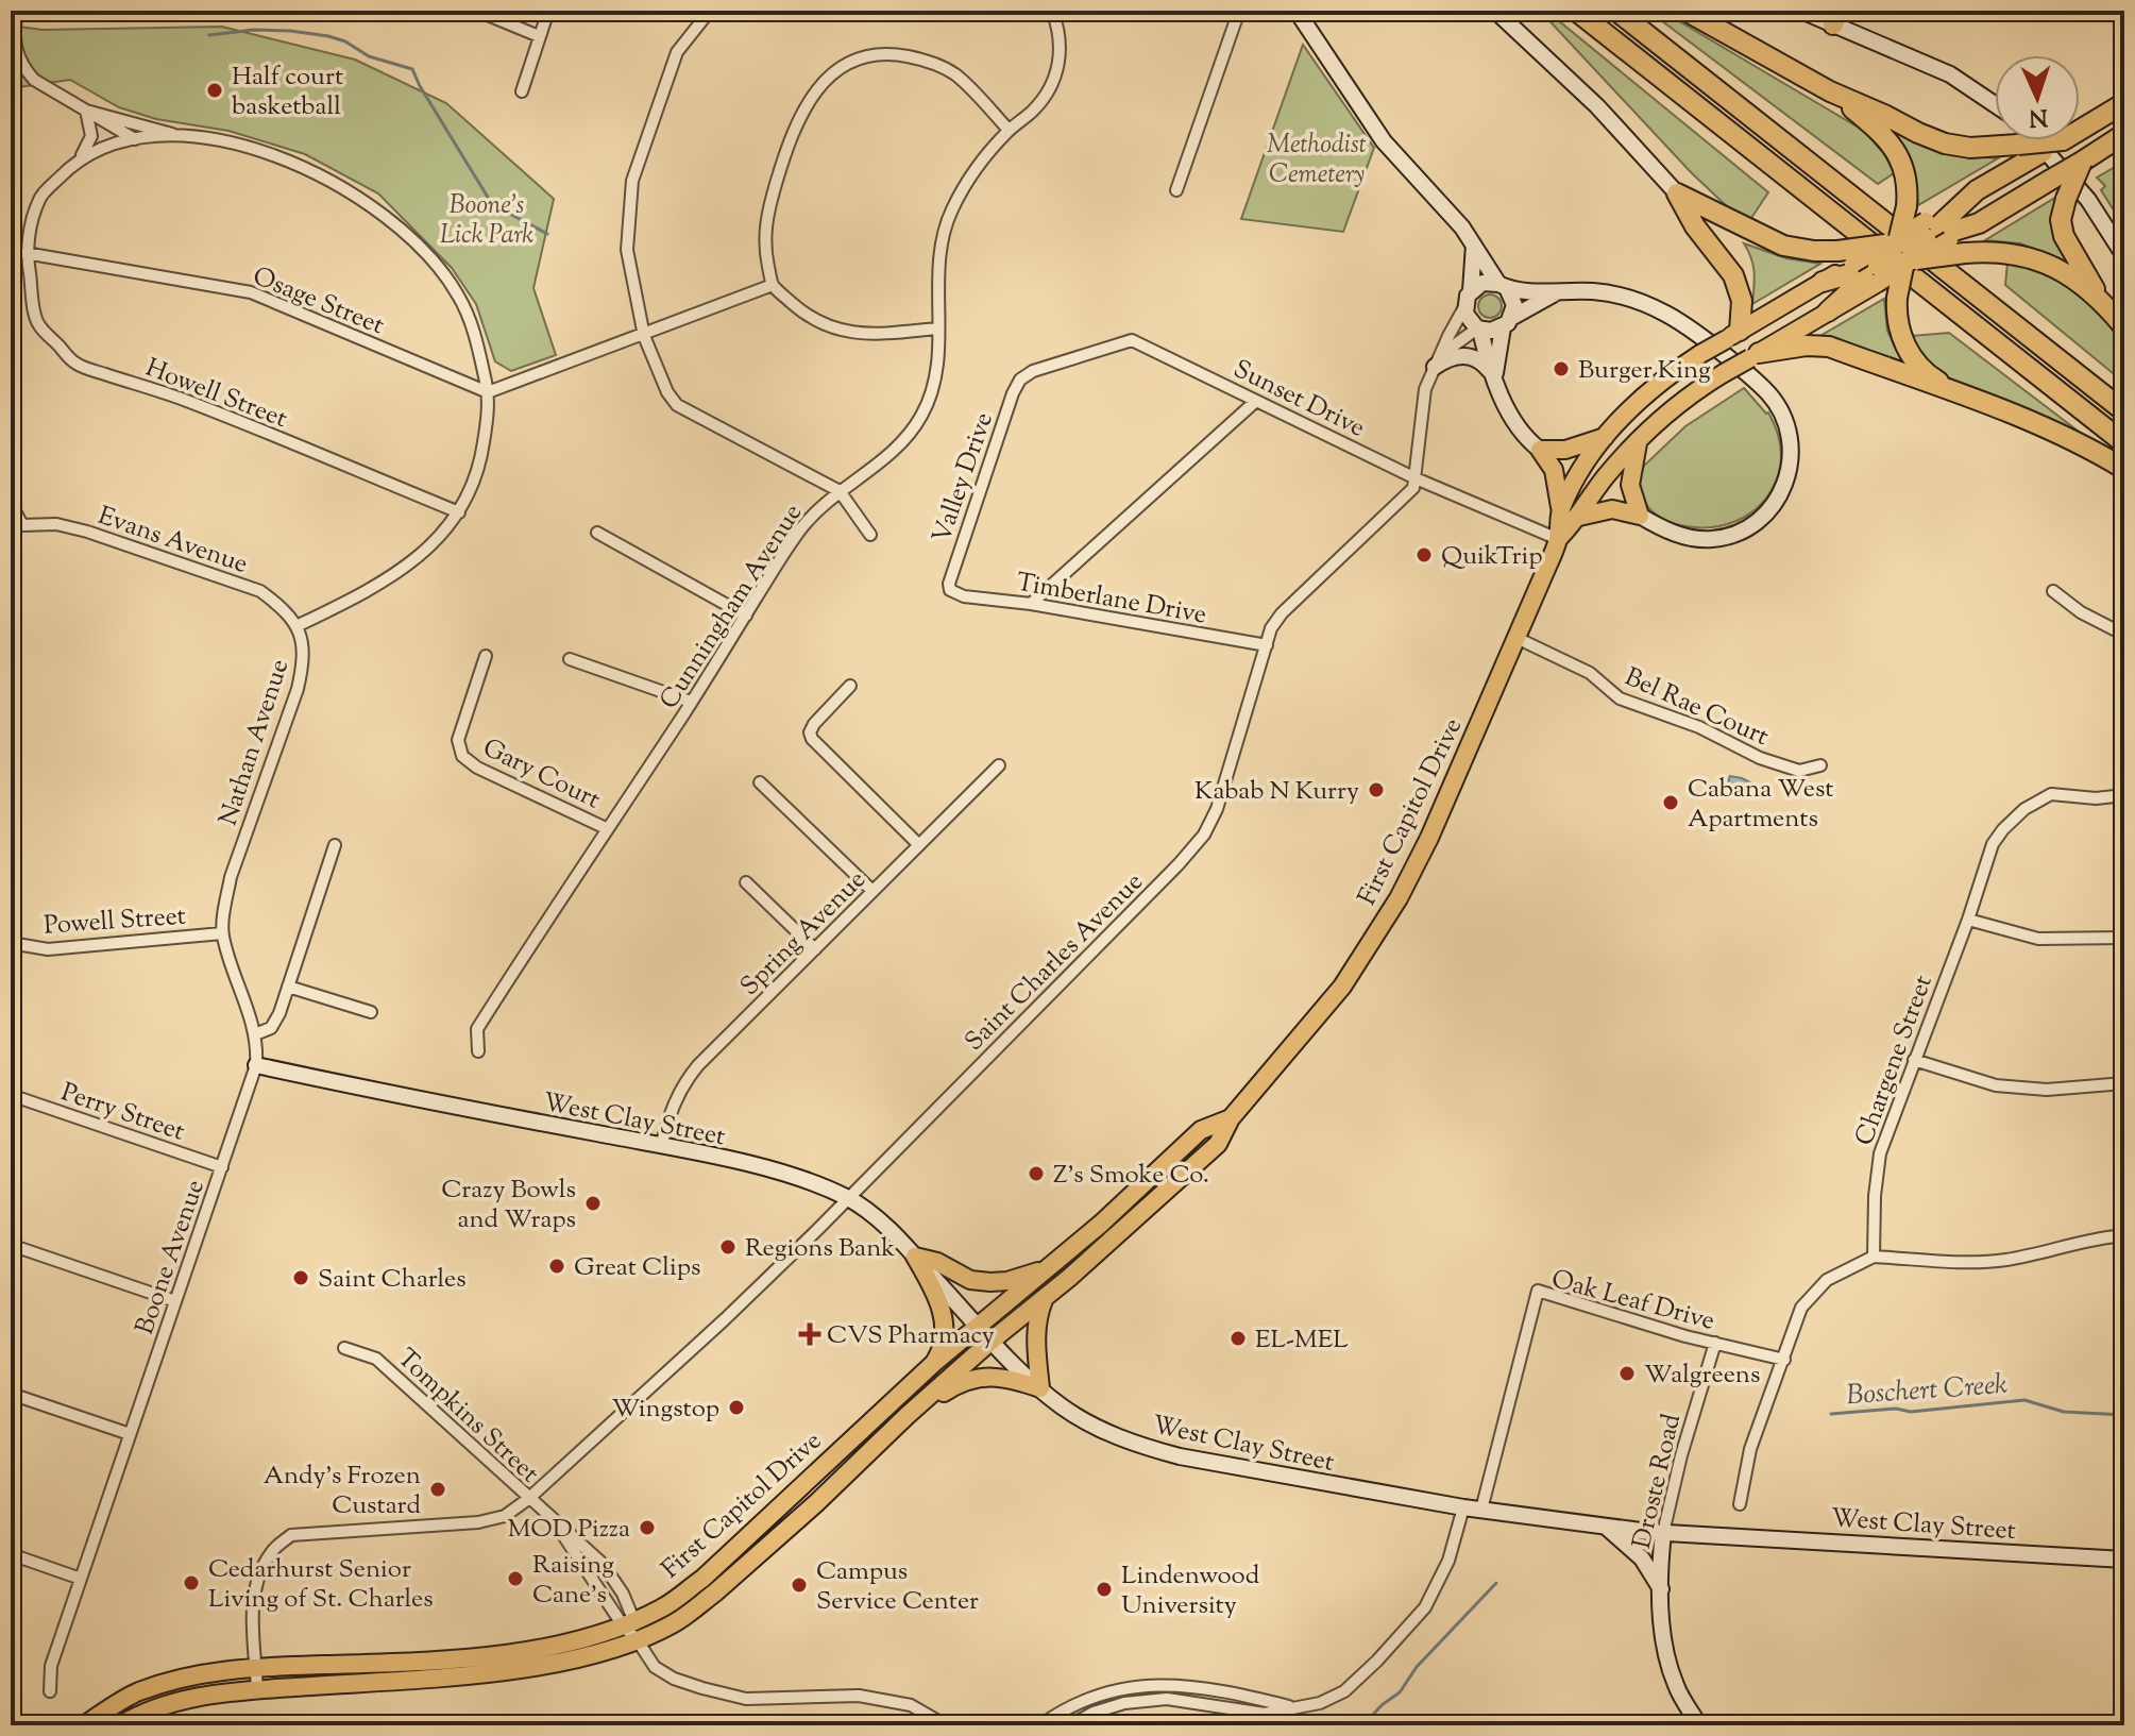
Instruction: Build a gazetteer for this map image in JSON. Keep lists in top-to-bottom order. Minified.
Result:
{"streets":{"main road":["First Capitol Drive"],"street":["Osage Street","Howell Street","Sunset Drive","Valley Drive","Evans Avenue","Timberlane Drive","Cunningham Avenue","Bel Rae Court","Nathan Avenue","Gary Court","Powell Street","Spring Avenue","Saint Charles Avenue","Chargene Street","Perry Street","West Clay Street","Boone Avenue","Oak Leaf Drive","Tompkins Street","Droste Road"]},"crossings":[["Osage Street","Howell Street"],["Sunset Drive","Valley Drive"],["Sunset Drive","First Capitol Drive"],["Sunset Drive","Saint Charles Avenue"],["Valley Drive","Timberlane Drive"],["Evans Avenue","Nathan Avenue"],["Timberlane Drive","Saint Charles Avenue"],["Cunningham Avenue","Gary Court"],["Bel Rae Court","First Capitol Drive"],["Nathan Avenue","Powell Street"],["Nathan Avenue","Boone Avenue"],["First Capitol Drive","West Clay Street"],["First Capitol Drive","Tompkins Street"],["Spring Avenue","West Clay Street"],["Saint Charles Avenue","West Clay Street"],["Saint Charles Avenue","Tompkins Street"],["Perry Street","Boone Avenue"],["West Clay Street","Boone Avenue"],["West Clay Street","Oak Leaf Drive"],["West Clay Street","Droste Road"],["Oak Leaf Drive","Droste Road"]],"water":["Boschert Creek"],"parks":["Methodist Cemetery","Boone's Lick Park"],"places":{"other":["Half court basketball","Burger King","QuikTrip","Kabab N Kurry","Cabana West Apartments","Z’s Smoke Co.","Crazy Bowls and Wraps","Regions Bank","Great Clips","Saint Charles","EL-MEL","Walgreens","Wingstop","Andy's Frozen Custard","MOD Pizza","Raising Cane's","Cedarhurst Senior Living of St. Charles","Campus Service Center","Lindenwood University"],"health":["CVS Pharmacy"]},"north":"bottom"}
